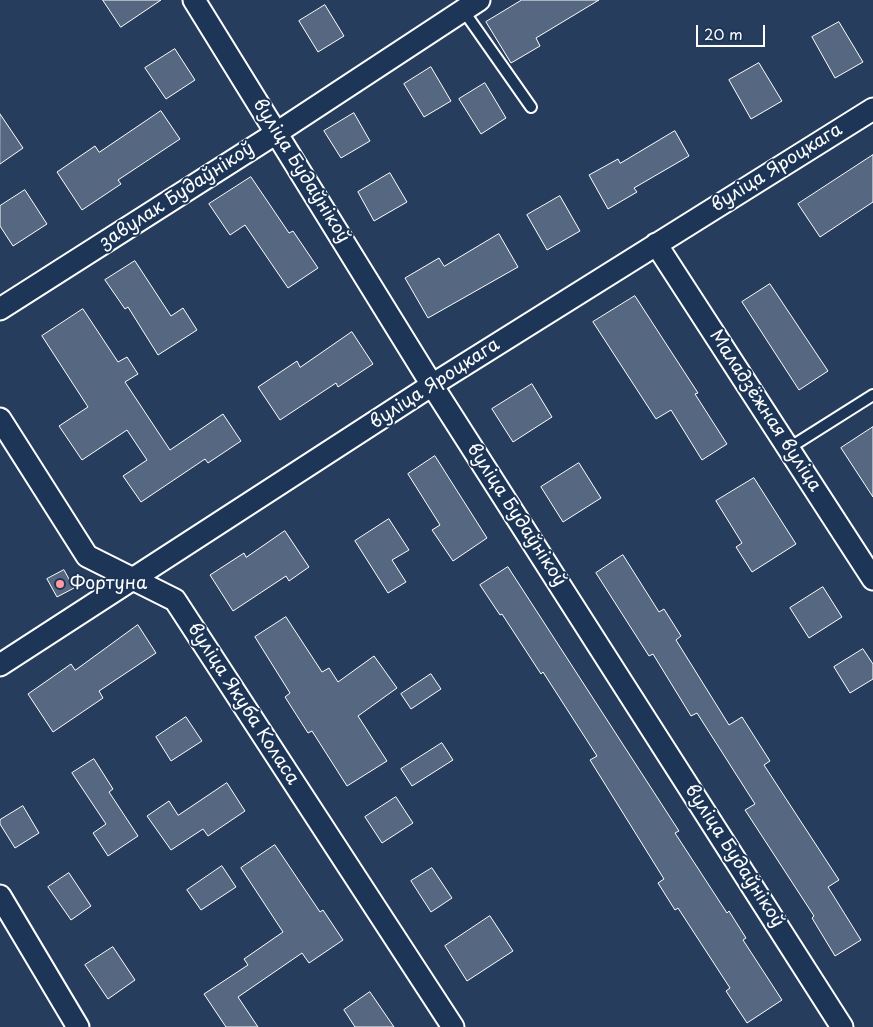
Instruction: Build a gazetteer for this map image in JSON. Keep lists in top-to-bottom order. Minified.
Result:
{"streets":{"street":["вуліца Яроцкага","вуліца Будаўнікоў","завулак Будаўнікоў","Маладзёжная вуліца","вуліца Якуба Коласа"]},"crossings":[["вуліца Яроцкага","вуліца Будаўнікоў"],["вуліца Яроцкага","Маладзёжная вуліца"],["вуліца Яроцкага","вуліца Якуба Коласа"],["вуліца Будаўнікоў","завулак Будаўнікоў"]],"places":["Фортуна"],"scale_bar":"20 m"}
